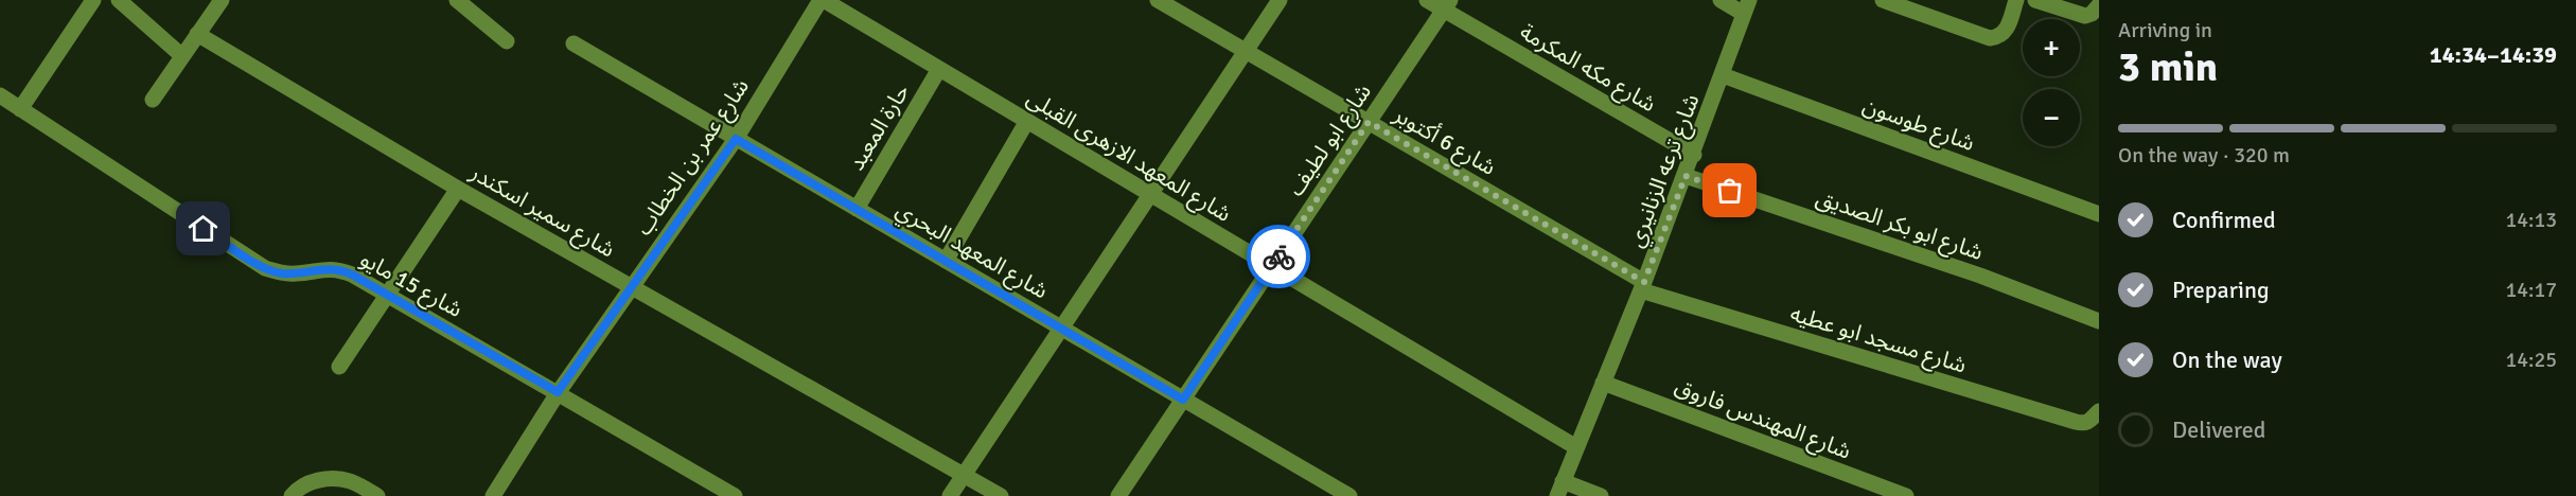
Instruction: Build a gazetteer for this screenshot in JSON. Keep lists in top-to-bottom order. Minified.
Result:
{"streets":{"street":["شارع مكه المكرمة","شارع طوسون","حارة المعبد","شارع ابو لطيف","شارع 6 أكتوبر","شارع المعهد الازهرى القبلى","شارع عمر بن الخطاب","شارع ترعه الزنانيري","شارع سمير اسكندر","شارع ابو بكر الصديق","شارع المعهد البحري","شارع 15 مايو","شارع مسجد ابو عطيه","شارع المهندس فاروق"]},"crossings":[["شارع مكه المكرمة","شارع ابو لطيف"],["شارع مكه المكرمة","شارع ترعه الزنانيري"],["شارع طوسون","شارع ترعه الزنانيري"],["حارة المعبد","شارع المعهد الازهرى القبلى"],["حارة المعبد","شارع المعهد البحري"],["شارع ابو لطيف","شارع 6 أكتوبر"],["شارع ابو لطيف","شارع المعهد الازهرى القبلى"],["شارع ابو لطيف","شارع المعهد البحري"],["شارع 6 أكتوبر","شارع ترعه الزنانيري"],["شارع 6 أكتوبر","شارع مسجد ابو عطيه"],["شارع المعهد الازهرى القبلى","شارع عمر بن الخطاب"],["شارع المعهد الازهرى القبلى","شارع ترعه الزنانيري"],["شارع عمر بن الخطاب","شارع سمير اسكندر"],["شارع عمر بن الخطاب","شارع المعهد البحري"],["شارع عمر بن الخطاب","شارع 15 مايو"],["شارع ترعه الزنانيري","شارع ابو بكر الصديق"],["شارع ترعه الزنانيري","شارع مسجد ابو عطيه"],["شارع ترعه الزنانيري","شارع المهندس فاروق"]],"page":{"heading":["3 min","Arriving in","14:34–14:39"],"map_buttons":["+","−"],"bar":"On the way · 320 m","list":[["Confirmed","14:13"],["Preparing","14:17"],["On the way","14:25"],"Delivered"]}}
